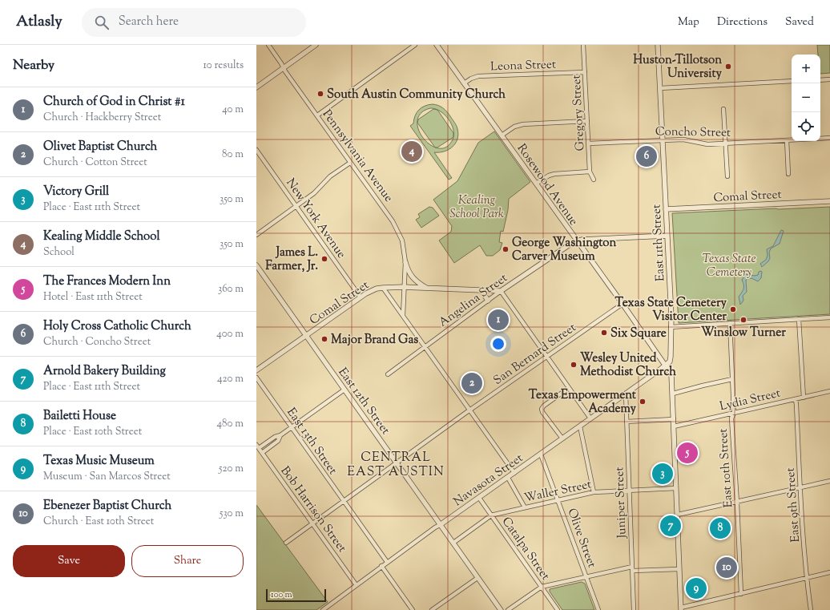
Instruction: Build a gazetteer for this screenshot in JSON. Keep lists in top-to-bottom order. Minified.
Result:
{"streets":{"street":["Leona Street","Gregory Street","Concho Street","Pennsylvania Avenue","Rosewood Avenue","Comal Street","New York Avenue","East 11th Street","Angelina Street","San Bernard Street","Lydia Street","East 12th Street","East 13th Street","East 10th Street","Navasota Street","Waller Street","Juniper Street","East 9th Street","Bob Harrison Street","Olive Street","Catalpa Street"]},"crossings":[["Leona Street","Gregory Street"],["Leona Street","Rosewood Avenue"],["Gregory Street","Concho Street"],["Concho Street","East 11th Street"],["Pennsylvania Avenue","Comal Street"],["Rosewood Avenue","East 11th Street"],["Rosewood Avenue","Angelina Street"],["Rosewood Avenue","San Bernard Street"],["Rosewood Avenue","Navasota Street"],["Comal Street","New York Avenue"],["Comal Street","East 11th Street"],["Comal Street","Angelina Street"],["Comal Street","East 12th Street"],["East 11th Street","Angelina Street"],["East 11th Street","Navasota Street"],["San Bernard Street","East 12th Street"],["San Bernard Street","East 13th Street"],["San Bernard Street","Bob Harrison Street"],["Lydia Street","East 10th Street"],["Lydia Street","East 9th Street"],["East 12th Street","Navasota Street"],["East 12th Street","Waller Street"],["East 13th Street","Navasota Street"],["Navasota Street","Juniper Street"],["Navasota Street","Bob Harrison Street"],["Navasota Street","Olive Street"],["Navasota Street","Catalpa Street"],["Waller Street","Juniper Street"],["Waller Street","Olive Street"],["Waller Street","Catalpa Street"]],"districts":["CENTRAL EAST AUSTIN"],"parks":["Kealing School Park","Texas State Cemetery"],"places":["Huston-Tillotson University","South Austin Community Church","George Washington Carver Museum","James L. Farmer, Jr.","Texas State Cemetery Visitor Center","Winslow Turner","Six Square","Major Brand Gas","Wesley United Methodist Church","Texas Empowerment Academy"],"scale_bar":"100 m","page":{"header":"Atlasly","search":"Search here","nav":["Map","Directions","Saved"],"heading":["Nearby","10 results"],"map_buttons":["+","−"],"list":[{"mark":"1","name":"Church of God in Christ #1","note":"Church · Hackberry Street","value":"40 m"},{"mark":"2","name":"Olivet Baptist Church","note":"Church · Cotton Street","value":"80 m"},{"mark":"3","name":"Victory Grill","note":"Place · East 11th Street","value":"350 m"},{"mark":"4","name":"Kealing Middle School","note":"School","value":"350 m"},{"mark":"5","name":"The Frances Modern Inn","note":"Hotel · East 11th Street","value":"360 m"},{"mark":"6","name":"Holy Cross Catholic Church","note":"Church · Concho Street","value":"400 m"},{"mark":"7","name":"Arnold Bakery Building","note":"Place · East 11th Street","value":"420 m"},{"mark":"8","name":"Bailetti House","note":"Place · East 10th Street","value":"480 m"},{"mark":"9","name":"Texas Music Museum","note":"Museum · San Marcos Street","value":"520 m"},{"mark":"10","name":"Ebenezer Baptist Church","note":"Church · East 10th Street","value":"530 m"}],"pins":["4","6","1","2","5","3","7","8","10","9"],"buttons":["Save","Share"],"scale":"100 m"}}
